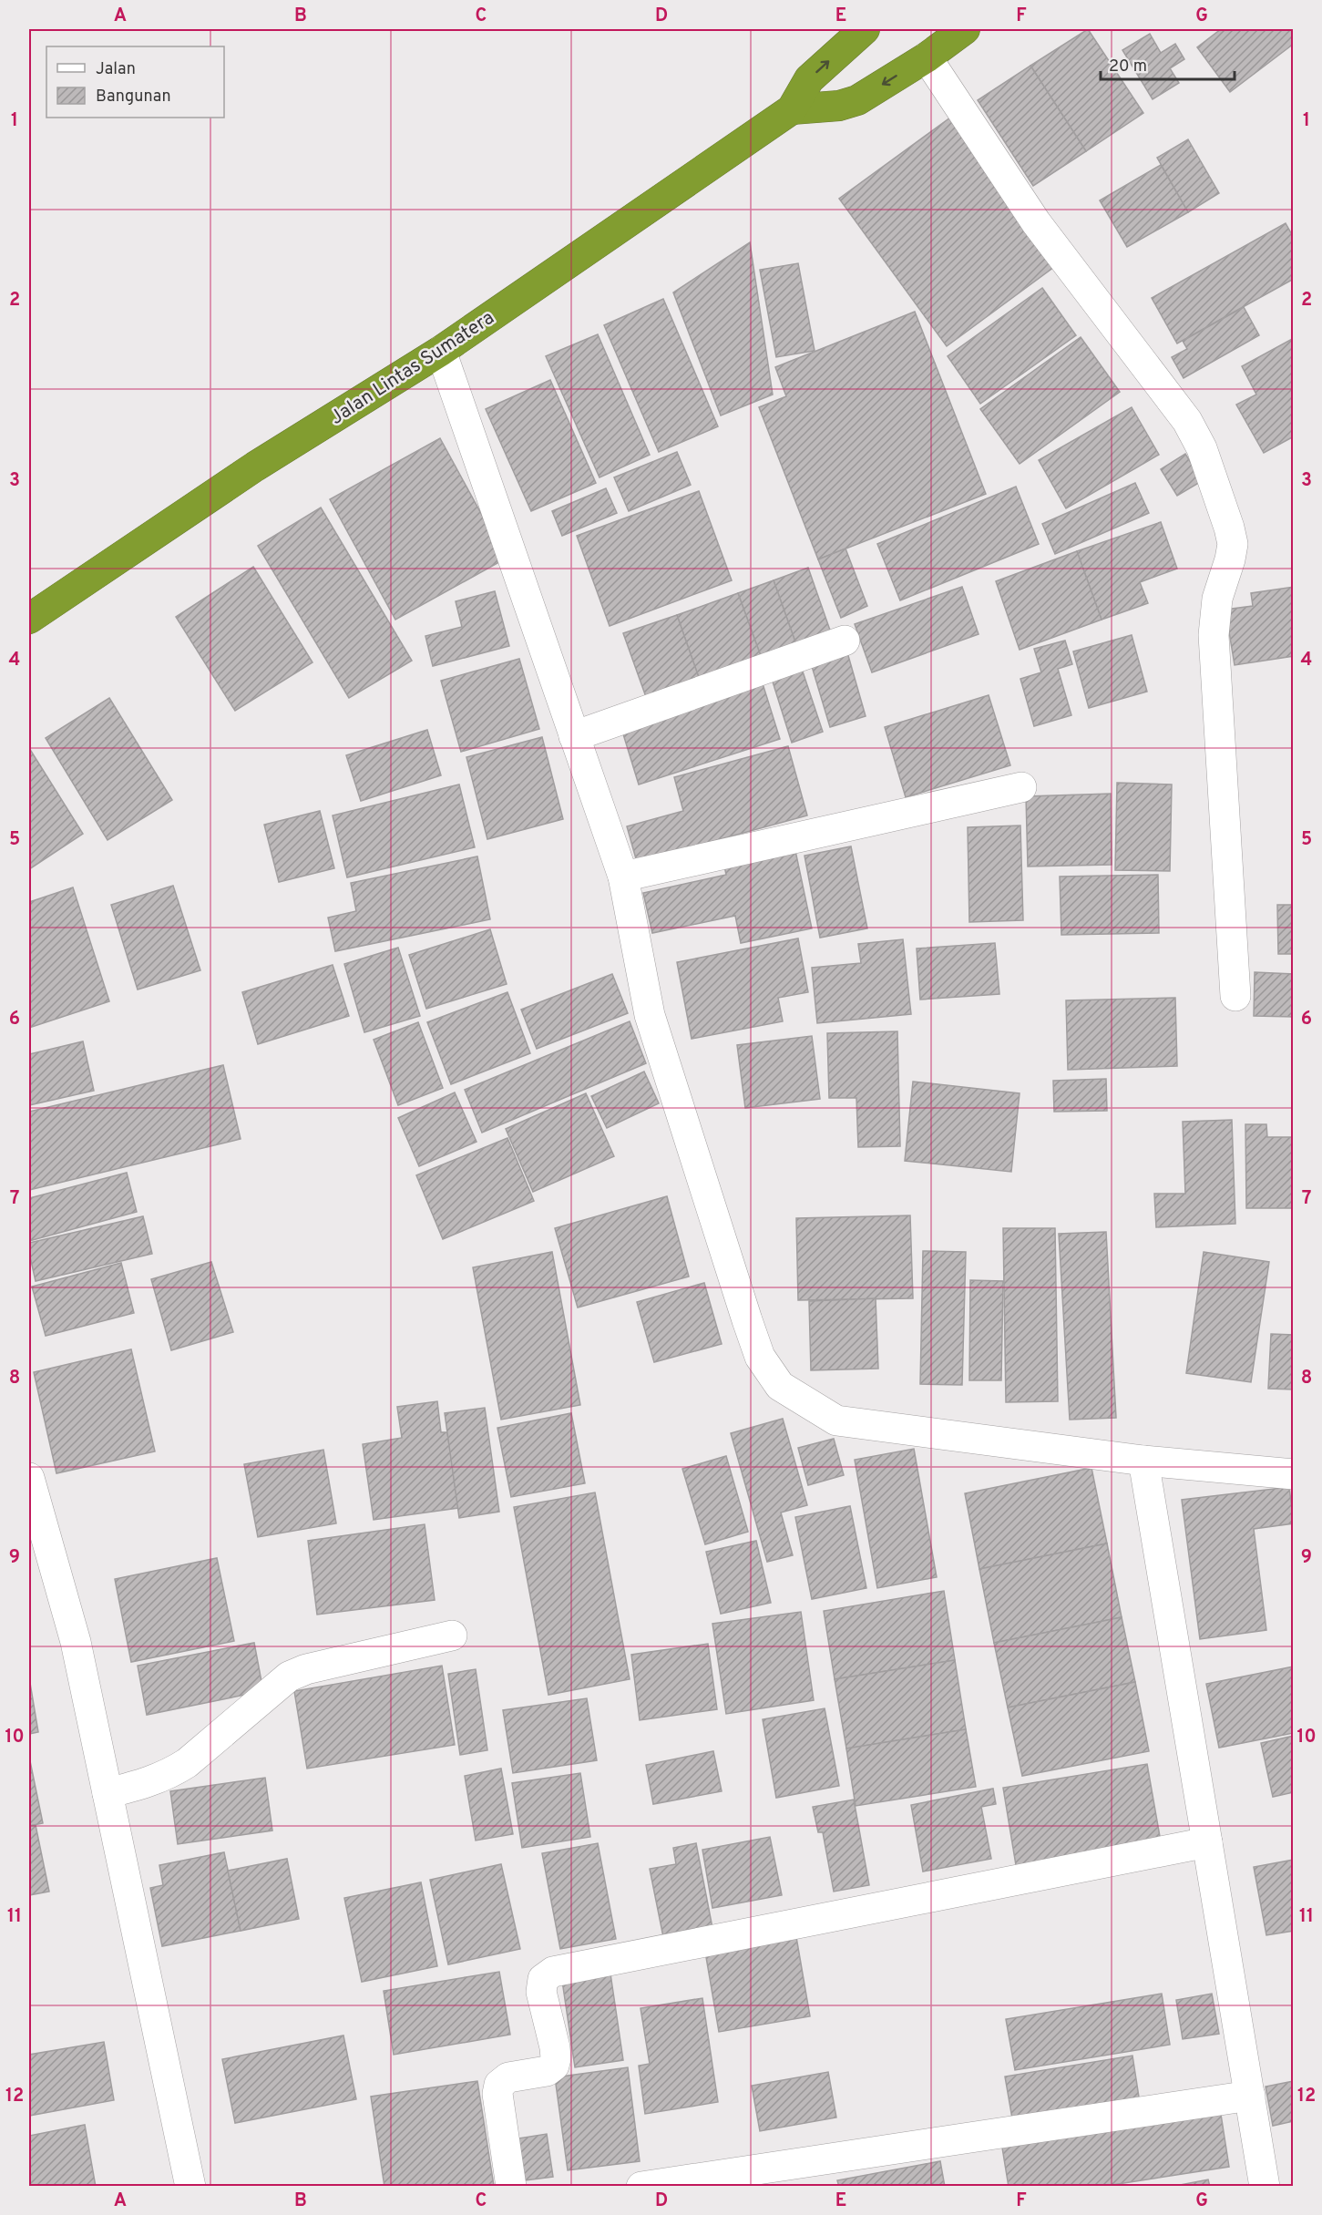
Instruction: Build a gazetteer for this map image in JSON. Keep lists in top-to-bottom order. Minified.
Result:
{"streets":{"highway":["Jalan Lintas Sumatera"]},"legend":["Jalan","Bangunan"],"scale_bar":"20 m","grid":{"columns":["A","B","C","D","E","F","G"],"rows":["1","2","3","4","5","6","7","8","9","10","11","12"]}}
